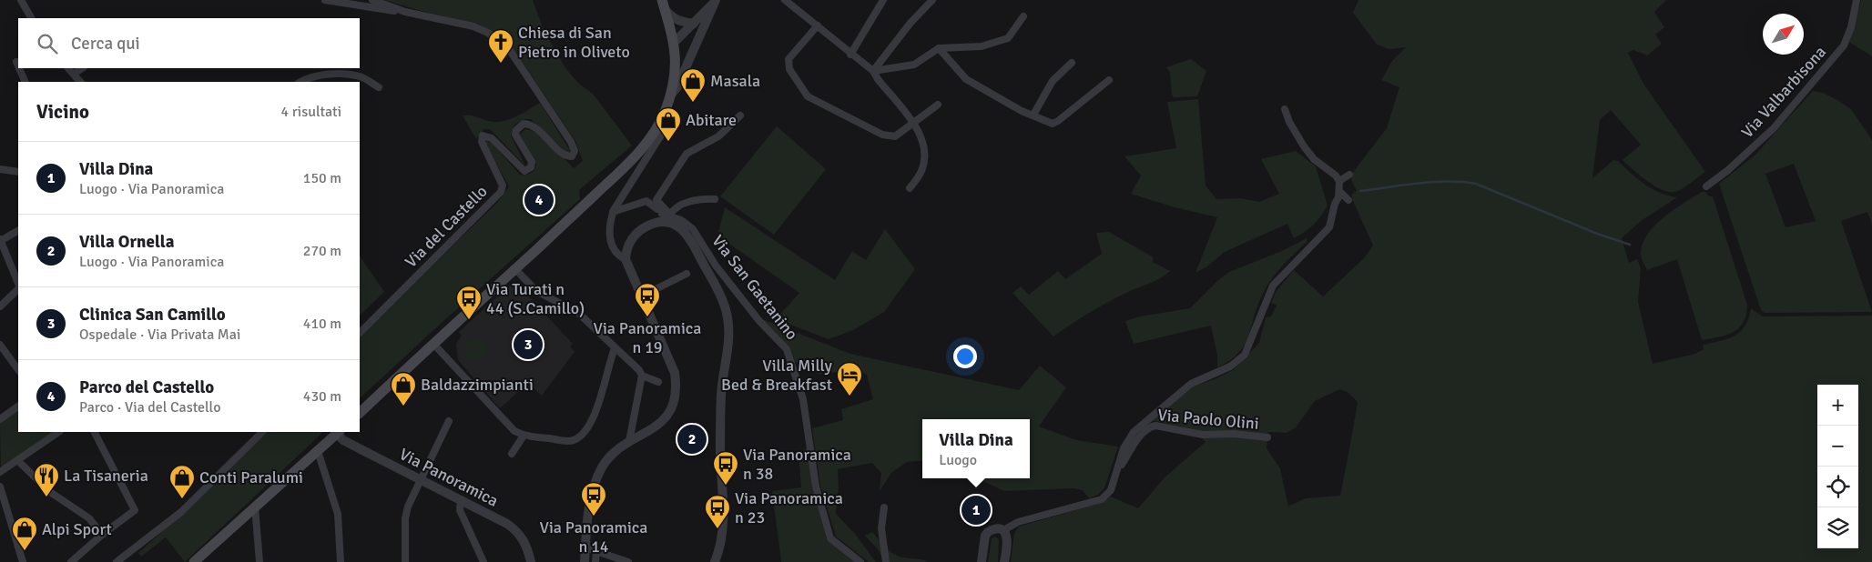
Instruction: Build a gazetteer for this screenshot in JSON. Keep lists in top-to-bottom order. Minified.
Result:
{"streets":{"street":["Via Valbarbisona","Via del Castello","Via San Gaetanino","Via Paolo Olini","Via Panoramica"]},"places":{"church":["Chiesa di San Pietro in Oliveto"],"shop":["Masala","Abitare","Baldazzimpianti","Conti Paralumi","Alpi Sport"],"bus stop":["Via Panoramica n 19","Via Turati n 44 (S.Camillo)","Via Panoramica n 38","Via Panoramica n 14","Via Panoramica n 23"],"hotel":["Villa Milly Bed & Breakfast"],"restaurant":["La Tisaneria"]},"north":"top right","page":{"search":"Cerca qui","heading":["Vicino","4 risultati"],"list":[{"mark":"1","name":"Villa Dina","note":"Luogo · Via Panoramica","value":"150 m"},{"mark":"2","name":"Villa Ornella","note":"Luogo · Via Panoramica","value":"270 m"},{"mark":"3","name":"Clinica San Camillo","note":"Ospedale · Via Privata Mai","value":"410 m"},{"mark":"4","name":"Parco del Castello","note":"Parco · Via del Castello","value":"430 m"}],"pins":["4","3","2","1"],"map_buttons":["+","−"],"popup":["Villa Dina","Luogo"]}}
